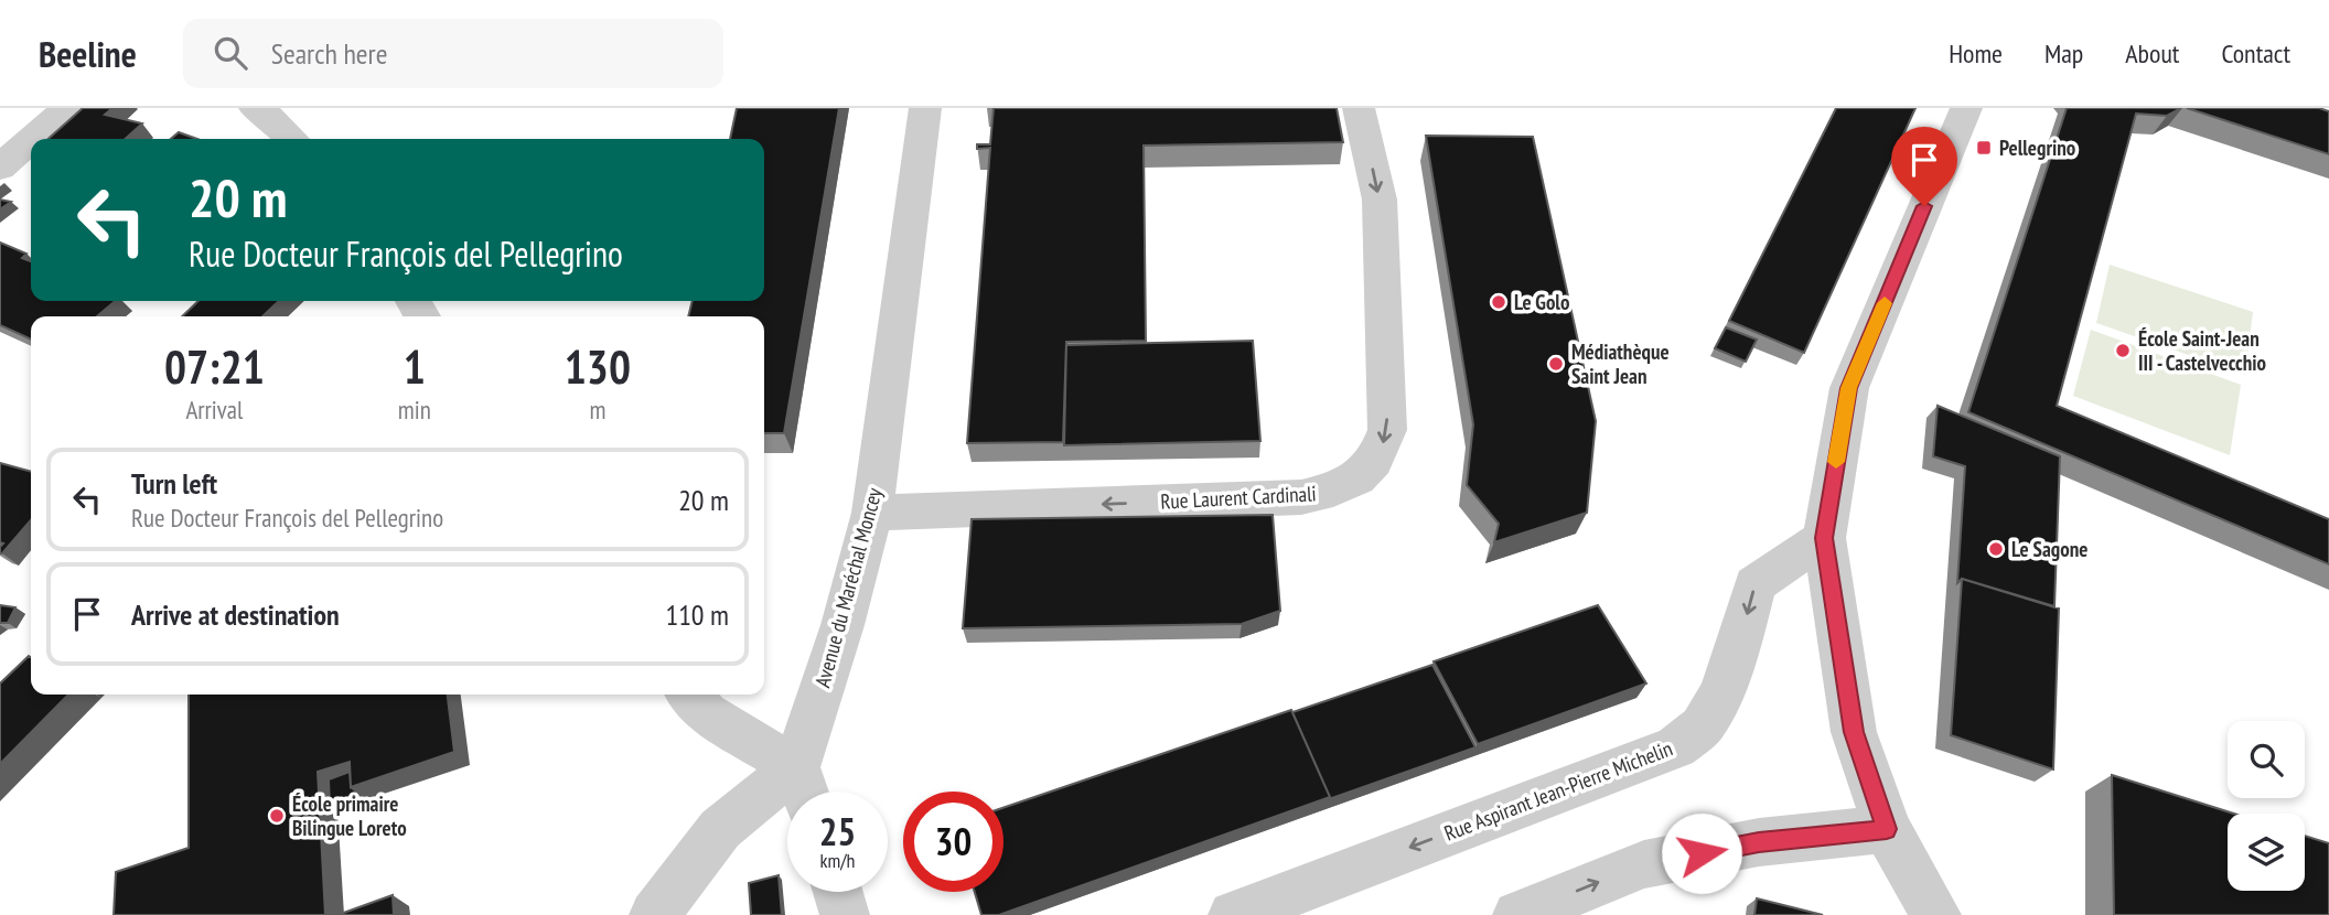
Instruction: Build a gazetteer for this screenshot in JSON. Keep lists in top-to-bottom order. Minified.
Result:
{"streets":{"street":["Rue Laurent Cardinali","Avenue du Maréchal Moncey","Rue Aspirant Jean-Pierre Michelin"]},"crossings":[["Rue Laurent Cardinali","Avenue du Maréchal Moncey"]],"places":{"transit":["Pellegrino"],"other":["Le Golo","École Saint-Jean III - Castelvecchio","Médiathèque Saint Jean","Le Sagone","École primaire Bilingue Loreto"]},"page":{"header":"Beeline","search":"Search here","nav":["Home","Map","About","Contact"],"turn":["20 m","Rue Docteur François del Pellegrino"],"eta":["07:21","Arrival","1","min","130","m"],"list":[{"name":"Turn left","note":"Rue Docteur François del Pellegrino","value":"20 m"},{"name":"Arrive at destination","value":"110 m"}],"speed":"25 km/h","limit":"30"}}
